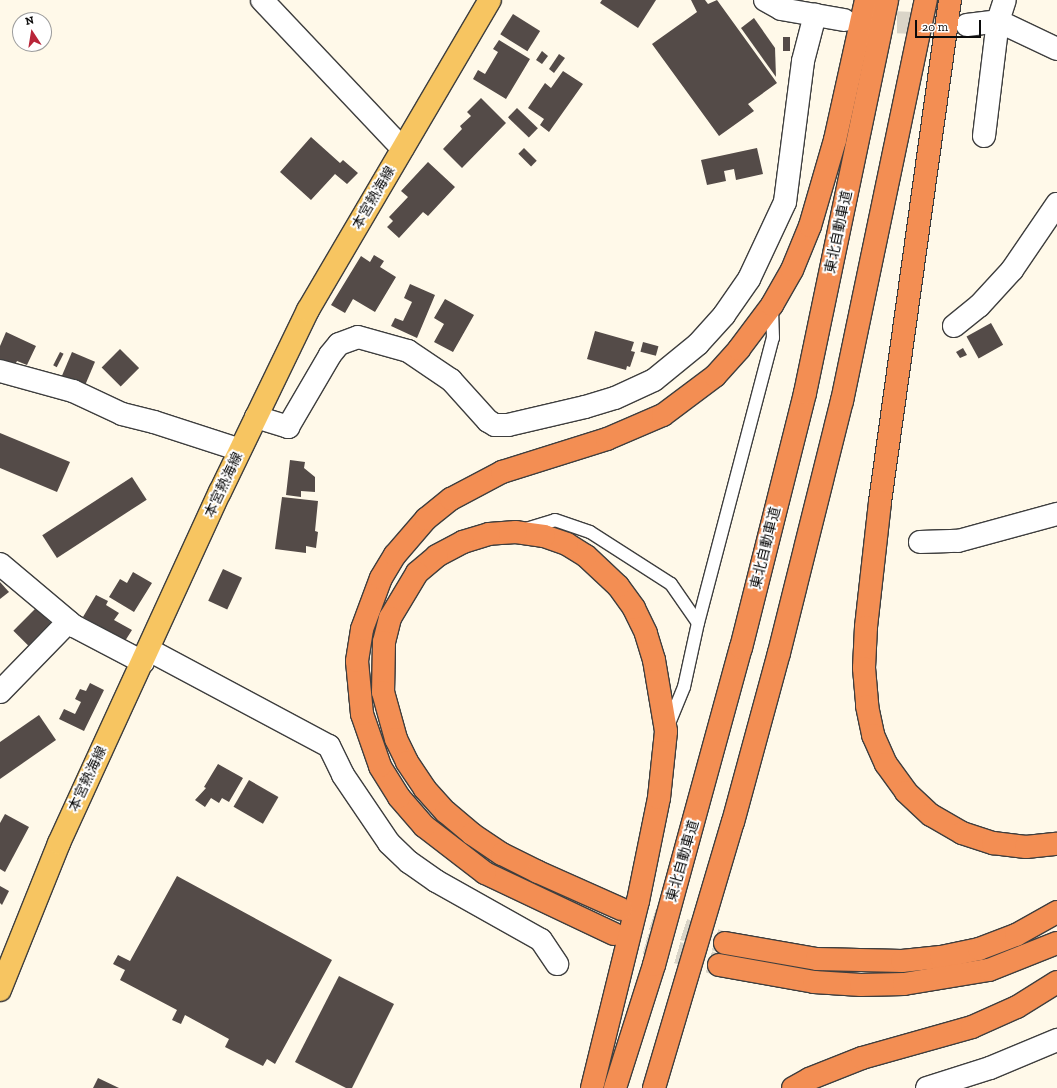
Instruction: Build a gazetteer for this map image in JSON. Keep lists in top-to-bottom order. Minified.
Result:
{"streets":{"highway":["東北自動車道"],"main road":["本宮熱海線"]},"scale_bar":"20 m","north":"top"}
